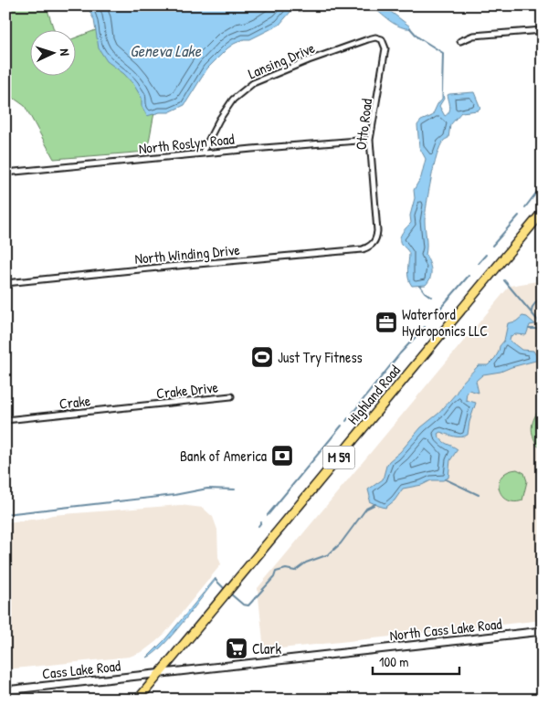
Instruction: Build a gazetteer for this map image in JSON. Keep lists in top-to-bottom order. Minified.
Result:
{"streets":{"highway":["Highland Road","M 59"],"street":["Lansing Drive","Otto Road","North Roslyn Road","North Winding Drive","Crake Drive","Crake","North Cass Lake Road","Cass Lake Road"]},"crossings":[["Lansing Drive","Otto Road"],["Lansing Drive","North Roslyn Road"],["Otto Road","North Roslyn Road"],["Otto Road","North Winding Drive"],["Crake Drive","Crake"],["Highland Road","North Cass Lake Road"],["Highland Road","Cass Lake Road"],["North Cass Lake Road","Cass Lake Road"]],"water":["Geneva Lake"],"places":{"office":["Waterford Hydroponics LLC"],"sports":["Just Try Fitness"],"bank":["Bank of America"],"supermarket":["Clark"]},"scale_bar":"100 m","north":"right"}
